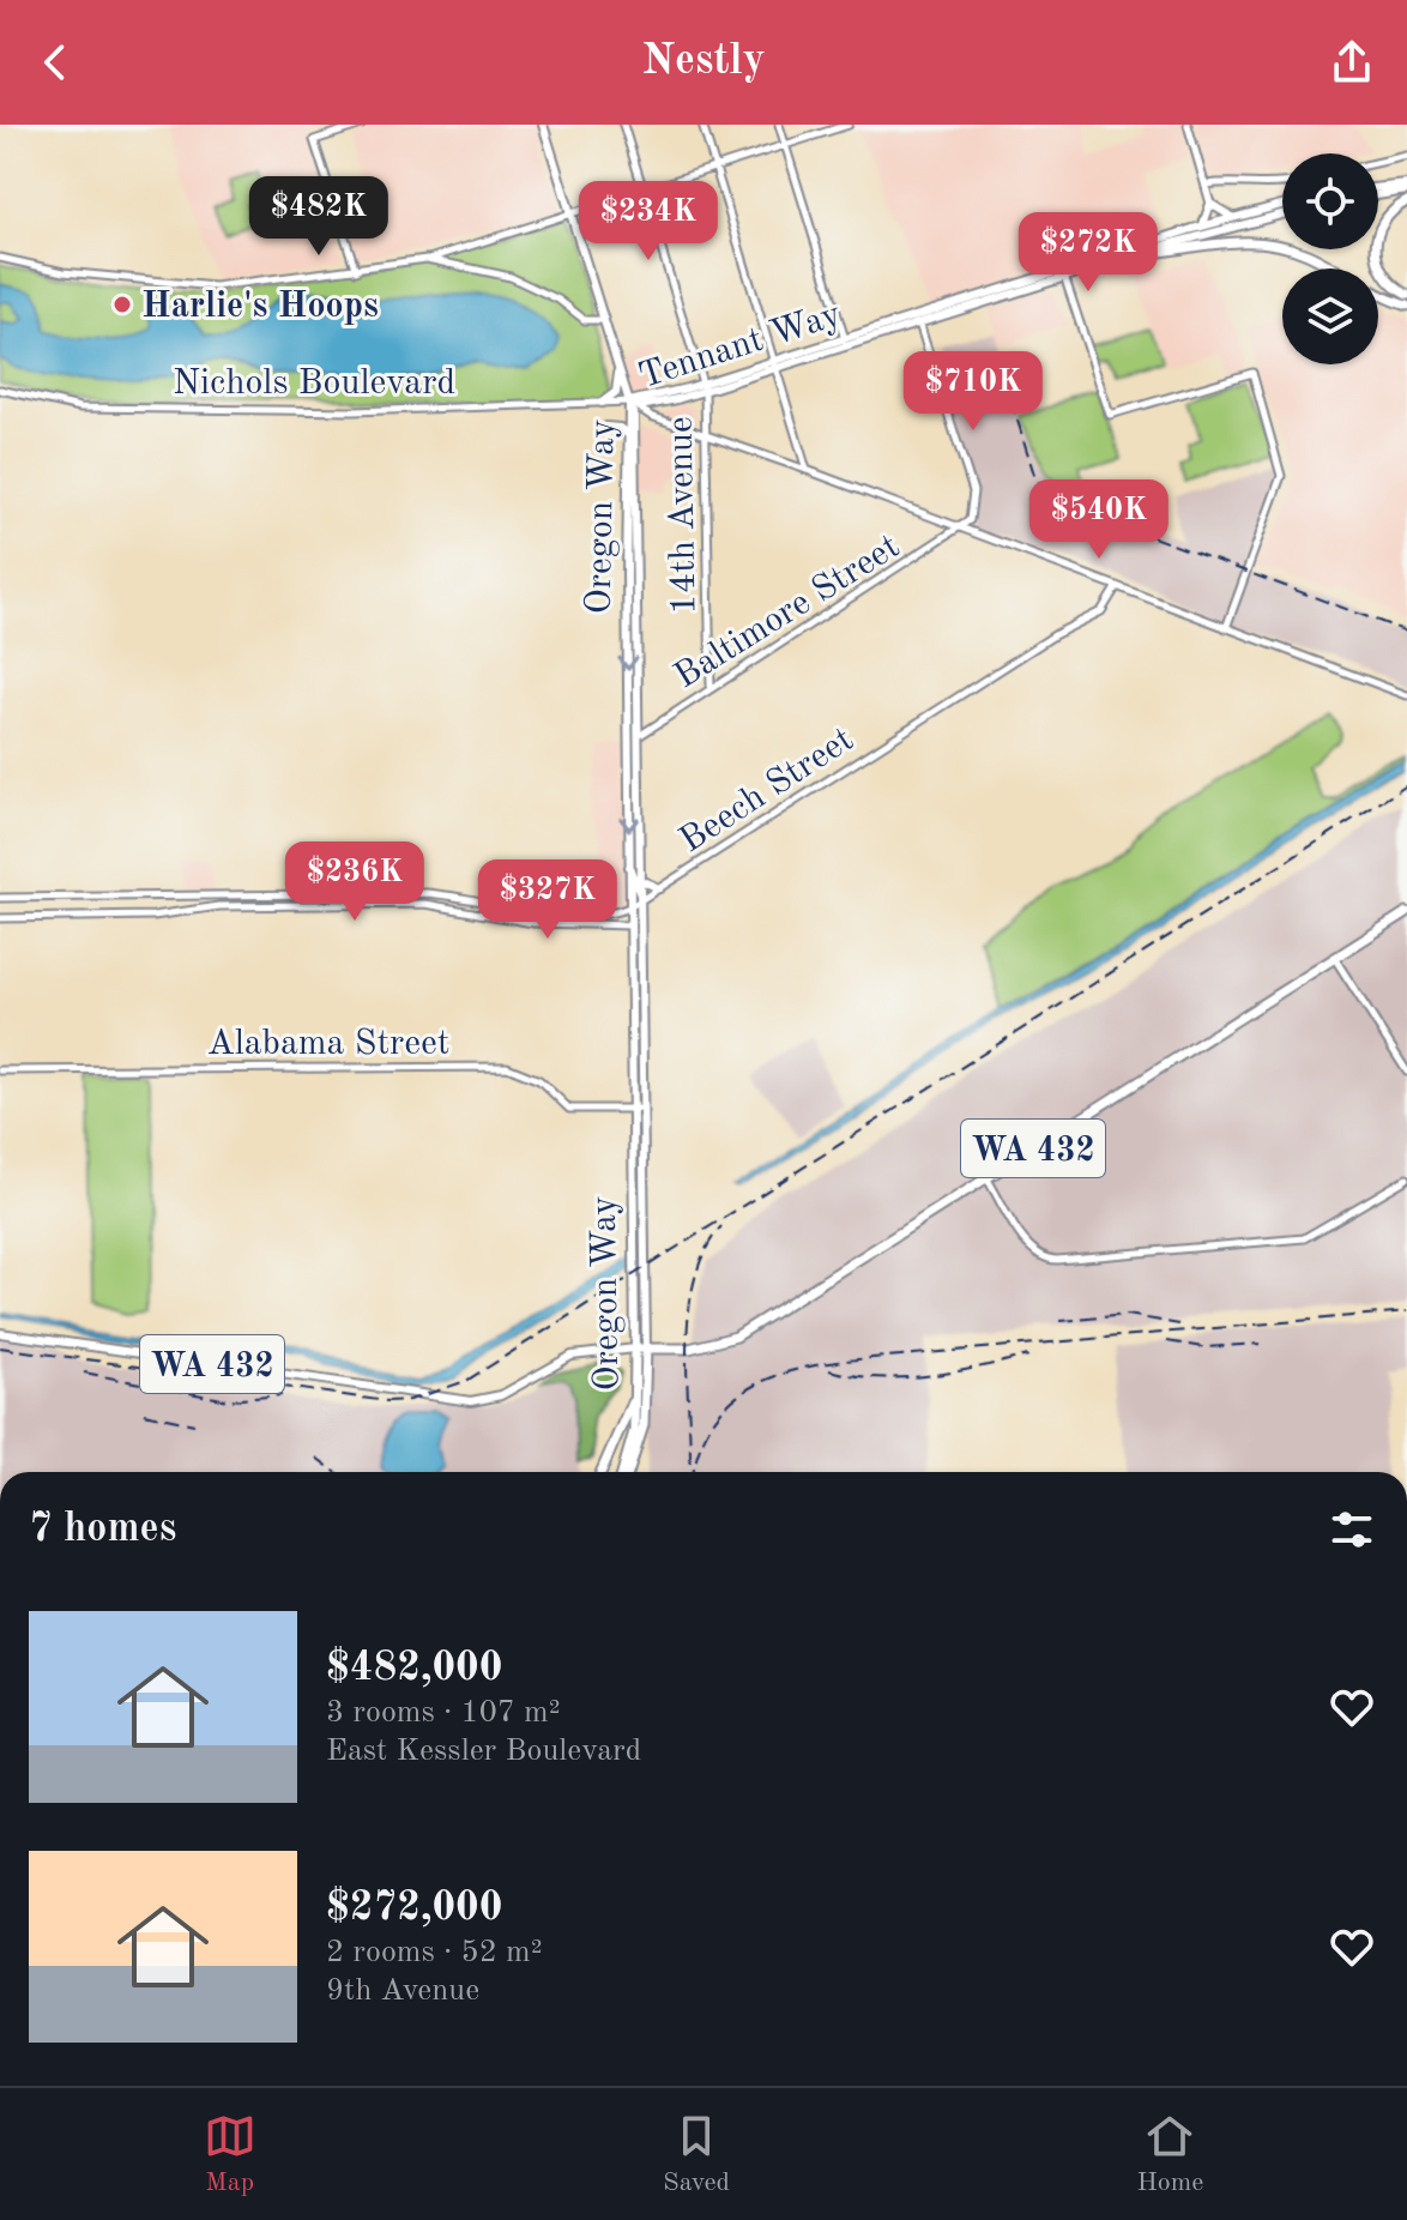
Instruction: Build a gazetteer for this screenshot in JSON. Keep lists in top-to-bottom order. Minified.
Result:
{"streets":{"highway":["Oregon Way","WA 432"],"main road":["Tennant Way"],"street":["Nichols Boulevard","14th Avenue","Baltimore Street","Beech Street","Alabama Street"]},"crossings":[["Tennant Way","Nichols Boulevard"],["Tennant Way","14th Avenue"],["Tennant Way","Oregon Way"],["Nichols Boulevard","Oregon Way"],["14th Avenue","Baltimore Street"],["Oregon Way","Baltimore Street"],["Oregon Way","Beech Street"],["Oregon Way","Alabama Street"],["Oregon Way","WA 432"]],"places":["Harlie's Hoops"],"page":{"header":"Nestly","price":["$482K","$234K","$272K","$710K","$540K","$236K","$327K"],"heading":"7 homes","list":[{"name":"$482,000","note":"3 rooms · 107 m² · East Kessler Boulevard"},{"name":"$272,000","note":"2 rooms · 52 m² · 9th Avenue"}],"tabs":["Map","Saved","Home"]}}
